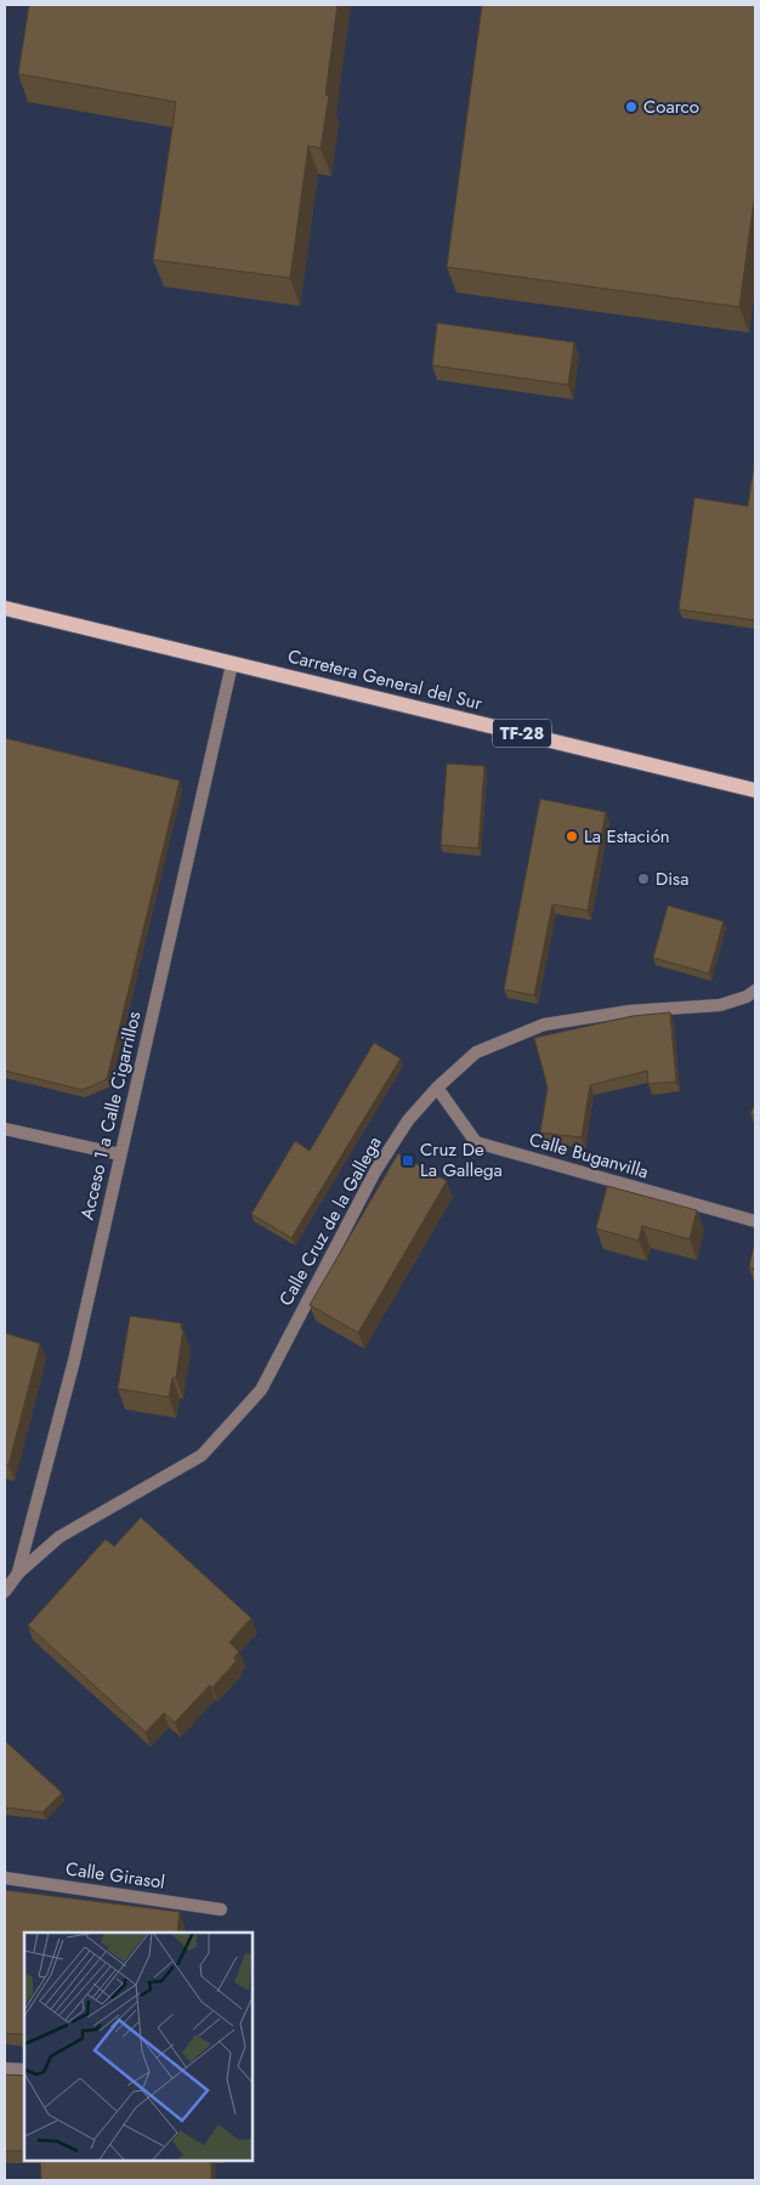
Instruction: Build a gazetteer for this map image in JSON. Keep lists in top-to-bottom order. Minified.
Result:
{"streets":{"main road":["Carretera General del Sur","TF-28"],"street":["Acceso 1 a Calle Cigarrillos","Calle Buganvilla","Calle Cruz de la Gallega","Calle Girasol"]},"crossings":[["Carretera General del Sur","Acceso 1 a Calle Cigarrillos"],["Acceso 1 a Calle Cigarrillos","Calle Cruz de la Gallega"],["Calle Buganvilla","Calle Cruz de la Gallega"]],"places":{"other":["Coarco","La Estación","Disa"],"transit":["Cruz De La Gallega"]}}
